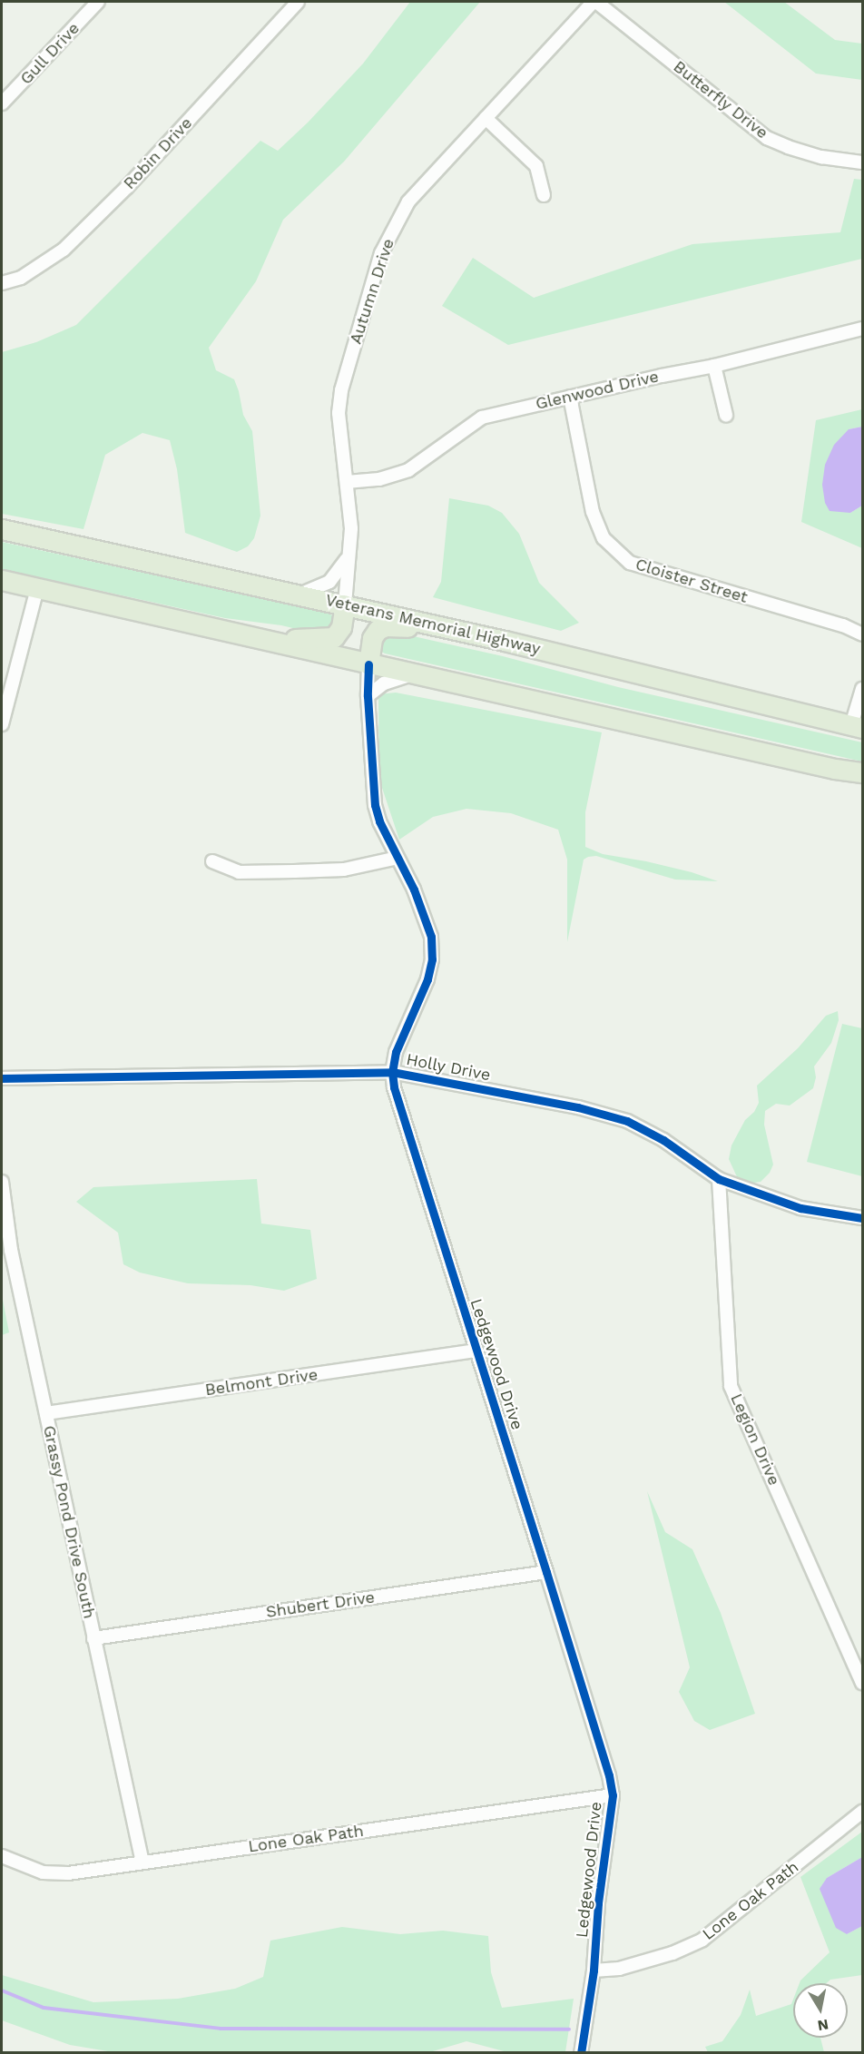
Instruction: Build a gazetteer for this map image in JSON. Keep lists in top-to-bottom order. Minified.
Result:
{"streets":{"highway":["Veterans Memorial Highway"],"street":["Gull Drive","Butterfly Drive","Robin Drive","Autumn Drive","Glenwood Drive","Cloister Street","Holly Drive","Ledgewood Drive","Belmont Drive","Legion Drive","Grassy Pond Drive South","Shubert Drive","Lone Oak Path"]},"crossings":[["Butterfly Drive","Autumn Drive"],["Autumn Drive","Glenwood Drive"],["Autumn Drive","Veterans Memorial Highway"],["Glenwood Drive","Cloister Street"],["Holly Drive","Ledgewood Drive"],["Holly Drive","Legion Drive"],["Ledgewood Drive","Belmont Drive"],["Ledgewood Drive","Shubert Drive"],["Ledgewood Drive","Lone Oak Path"],["Belmont Drive","Grassy Pond Drive South"],["Grassy Pond Drive South","Shubert Drive"],["Grassy Pond Drive South","Lone Oak Path"]],"north":"bottom"}
